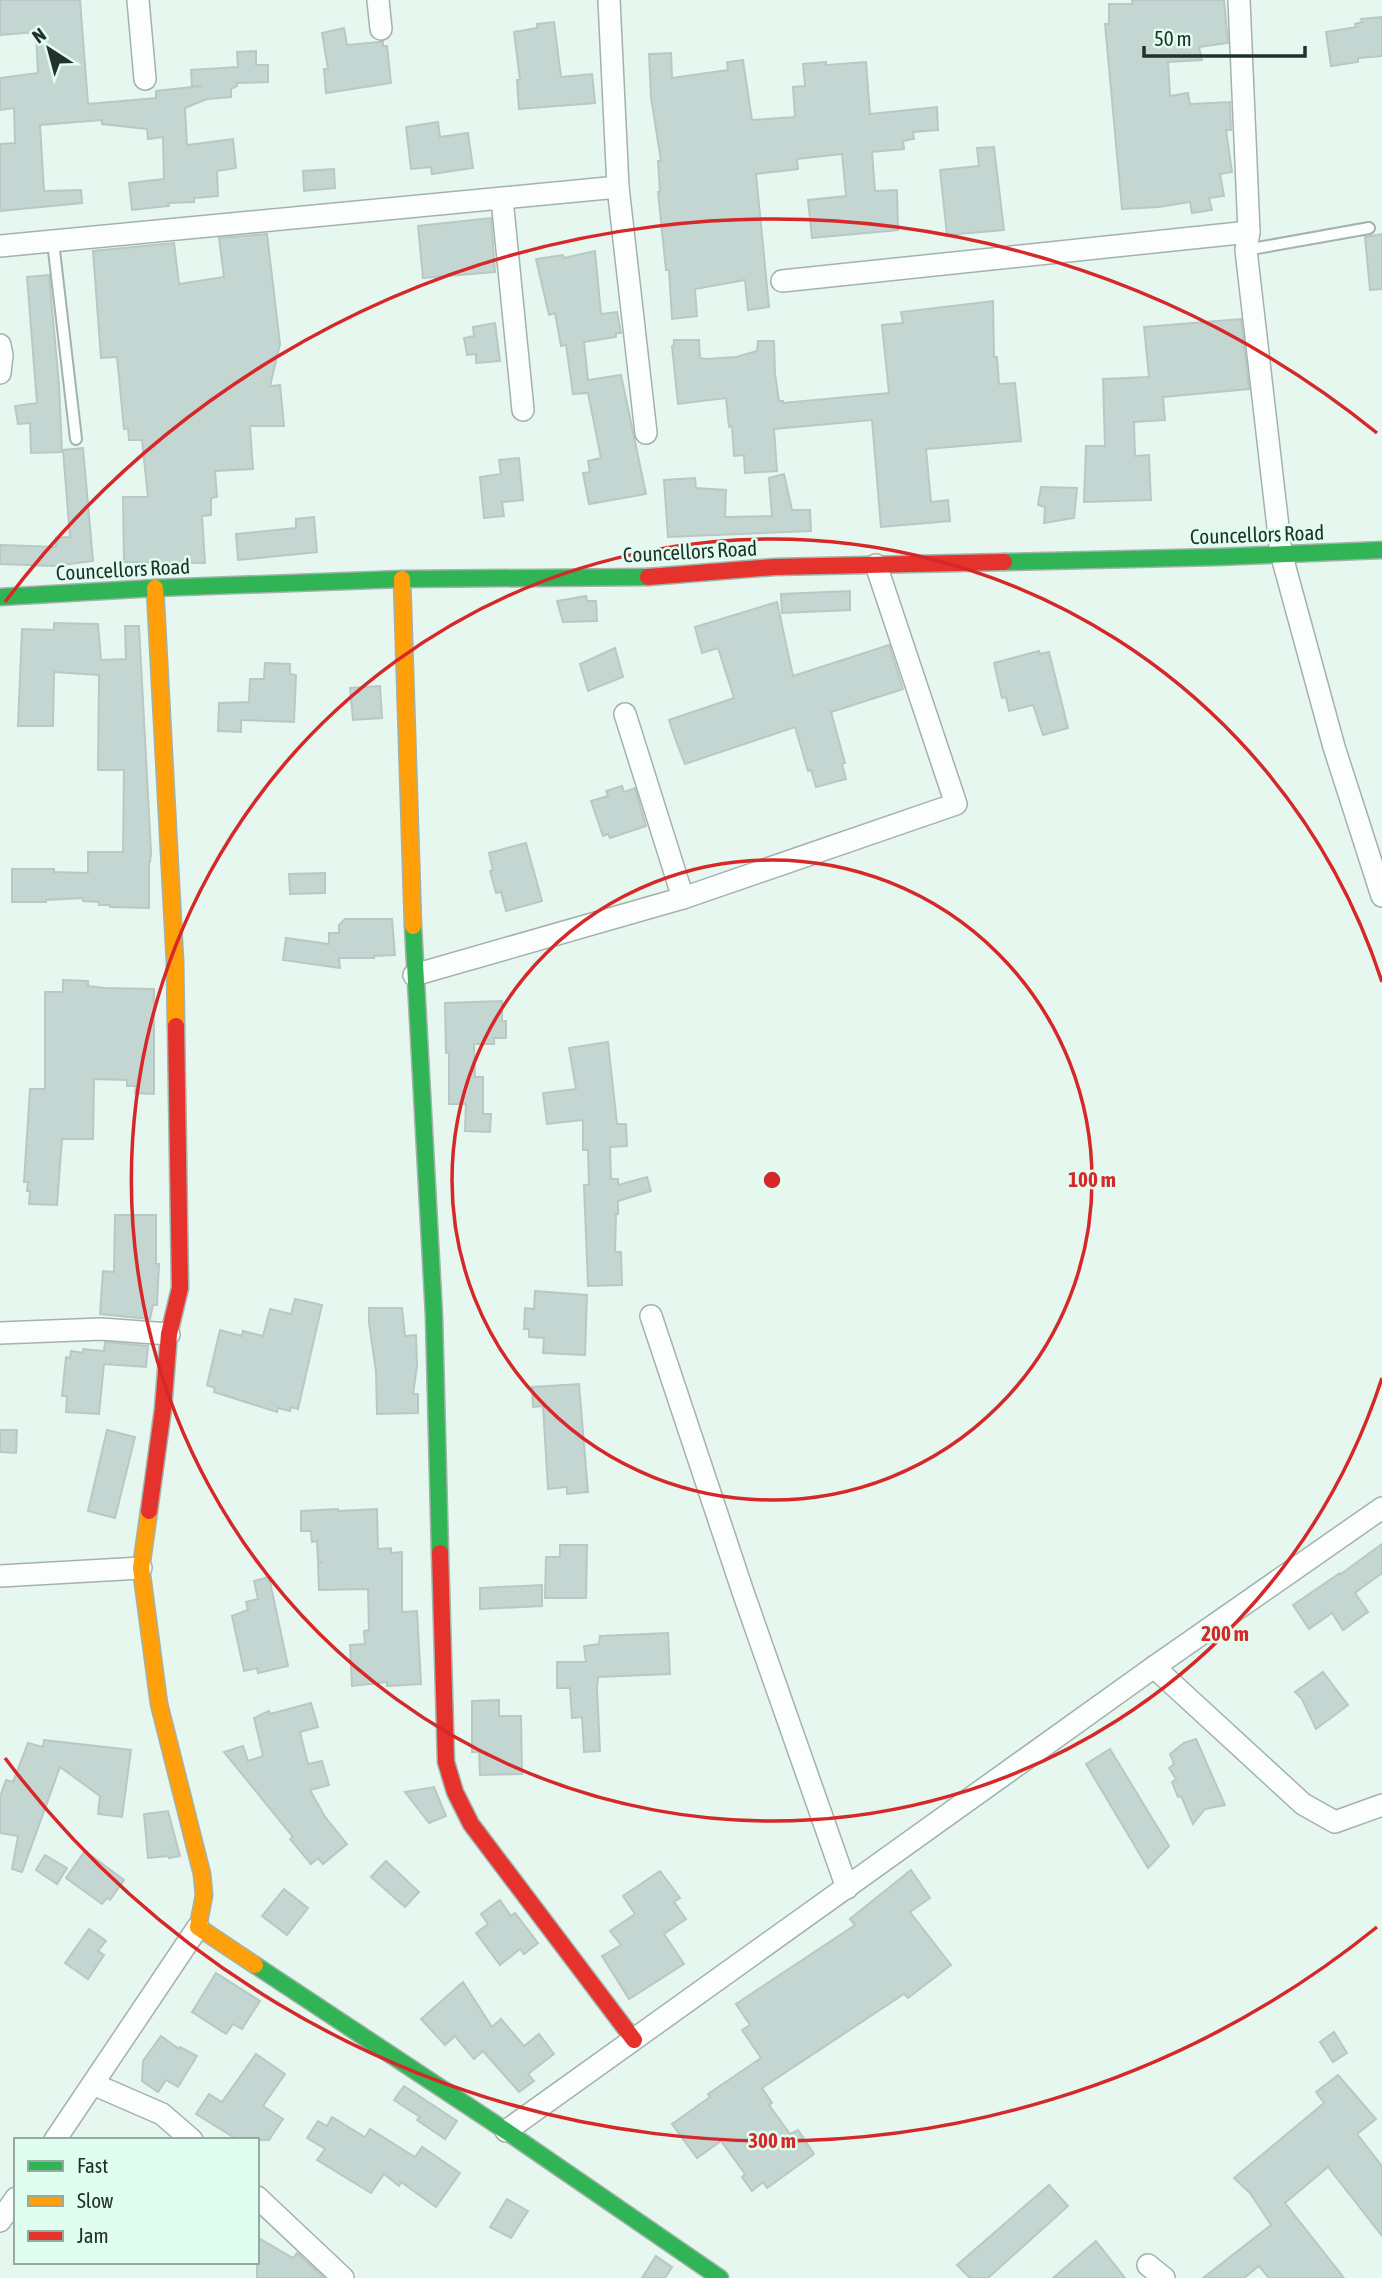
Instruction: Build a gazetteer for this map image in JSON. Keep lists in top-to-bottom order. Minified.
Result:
{"streets":{"street":["Councellors Road"]},"legend":["Fast","Slow","Jam"],"scale_bar":"50 m","north":"top left","rings":["100 m","200 m","300 m"]}
